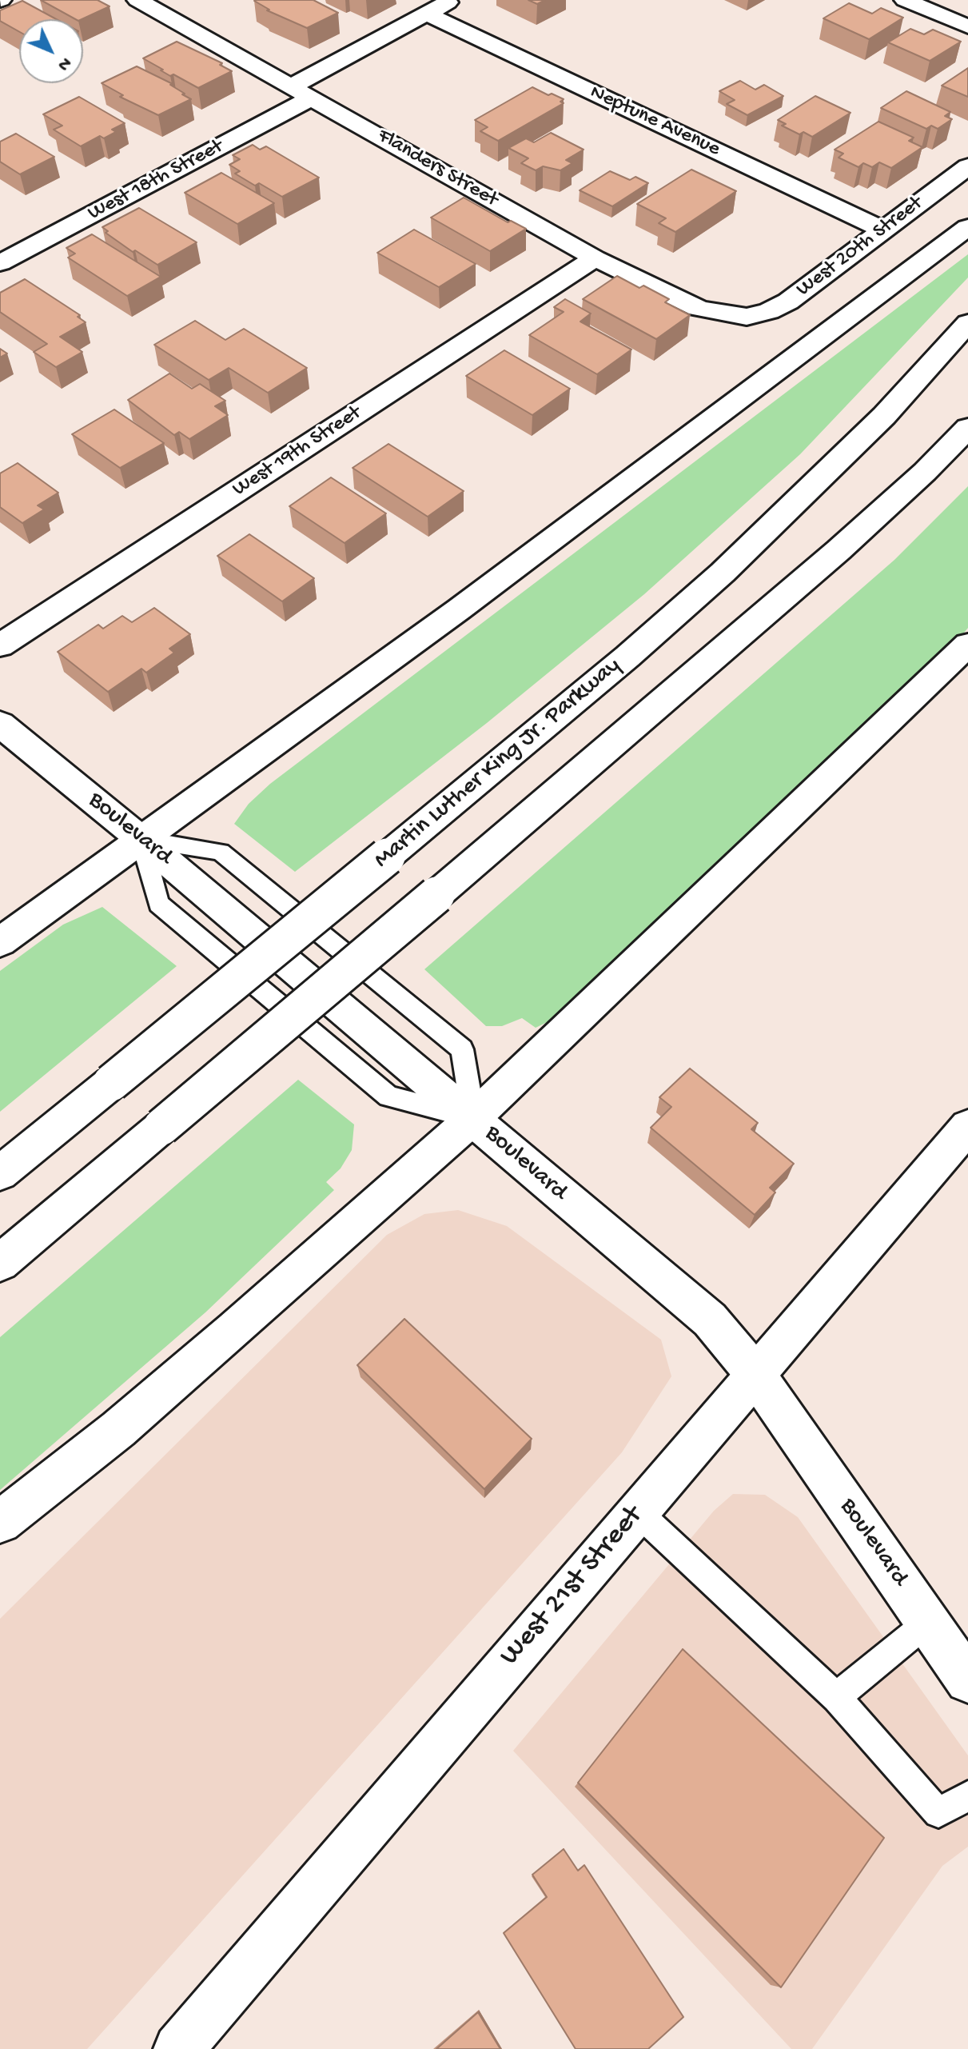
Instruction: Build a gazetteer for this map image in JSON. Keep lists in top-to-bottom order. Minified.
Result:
{"streets":{"main road":["Neptune Avenue","Flanders Street","West 18th Street","West 20th Street","West 19th Street","Martin Luther King Jr. Parkway","Boulevard","West 21st Street"]},"crossings":[["Neptune Avenue","West 18th Street"],["Neptune Avenue","West 20th Street"],["Flanders Street","West 18th Street"],["Flanders Street","West 20th Street"],["Flanders Street","West 19th Street"],["Boulevard","West 21st Street"]],"north":"bottom right"}
